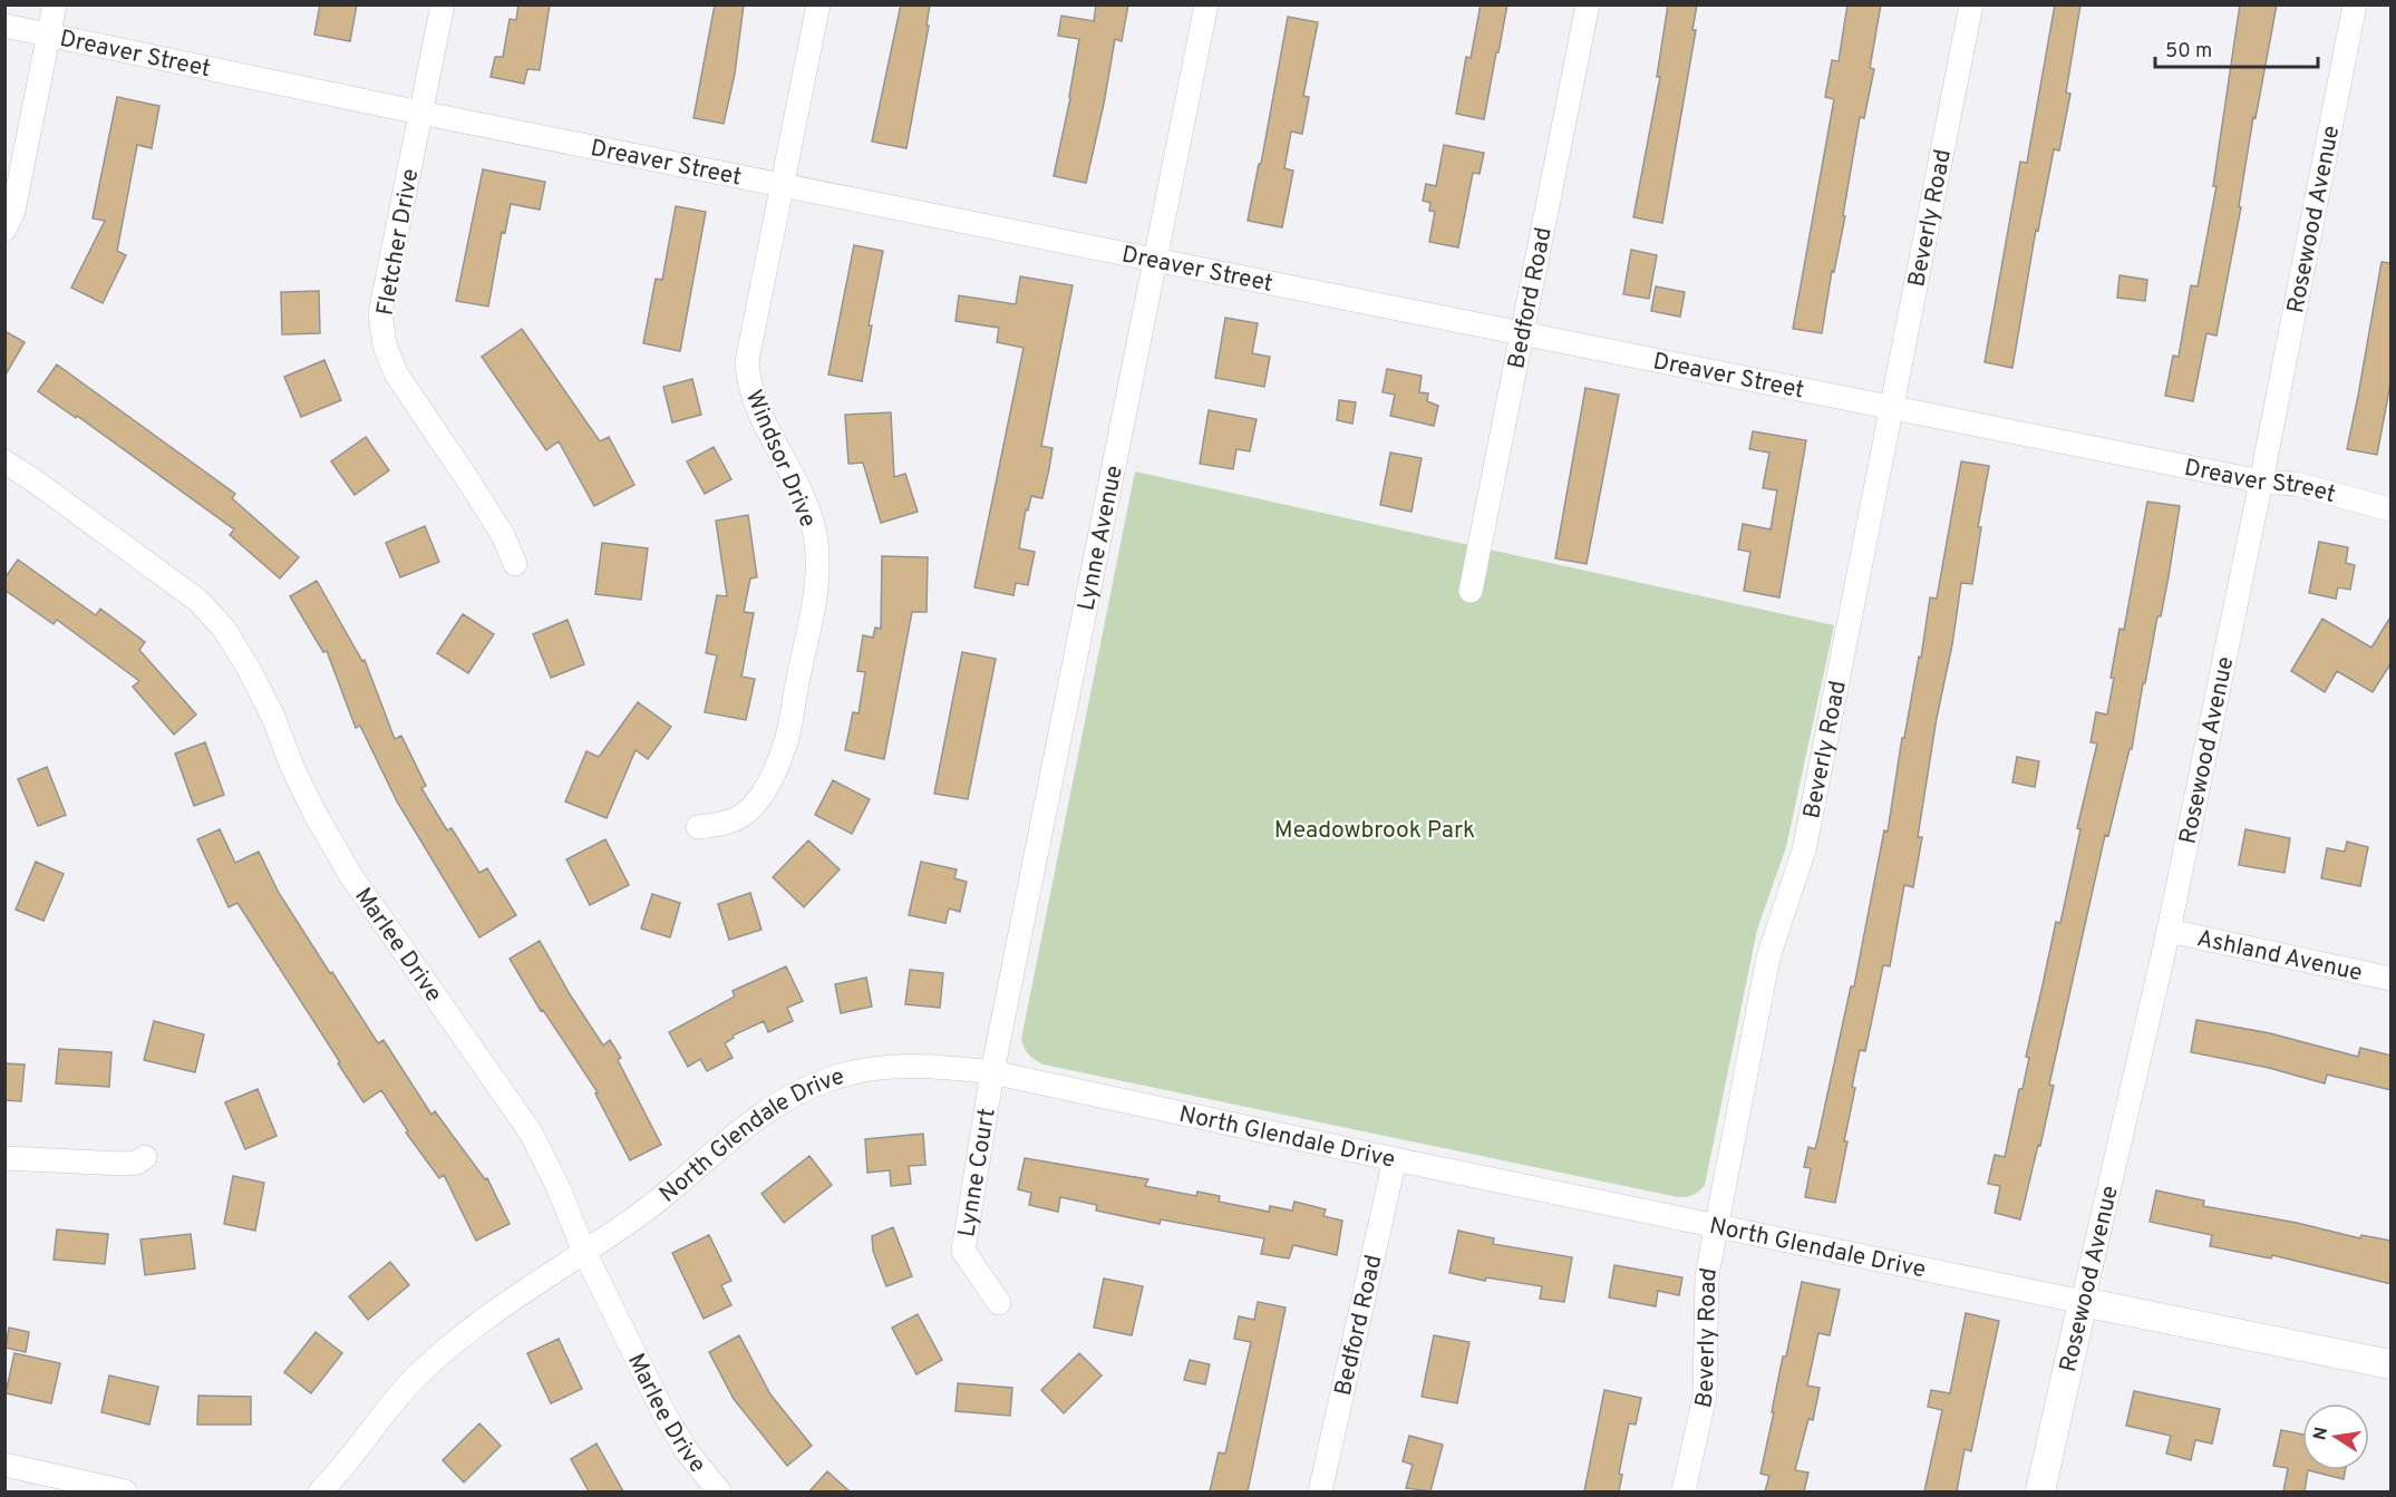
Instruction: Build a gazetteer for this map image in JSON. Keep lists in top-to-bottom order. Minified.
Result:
{"streets":{"street":["Dreaver Street","Beverly Road","Rosewood Avenue","Fletcher Drive","Bedford Road","Windsor Drive","Lynne Avenue","Marlee Drive","Ashland Avenue","North Glendale Drive","Lynne Court"]},"crossings":[["Dreaver Street","Beverly Road"],["Dreaver Street","Rosewood Avenue"],["Dreaver Street","Fletcher Drive"],["Dreaver Street","Bedford Road"],["Dreaver Street","Windsor Drive"],["Dreaver Street","Lynne Avenue"],["Beverly Road","North Glendale Drive"],["Rosewood Avenue","Ashland Avenue"],["Rosewood Avenue","North Glendale Drive"],["Bedford Road","North Glendale Drive"],["Lynne Avenue","North Glendale Drive"],["Lynne Avenue","Lynne Court"],["Marlee Drive","North Glendale Drive"],["North Glendale Drive","Lynne Court"]],"parks":["Meadowbrook Park"],"scale_bar":"50 m","north":"left"}
